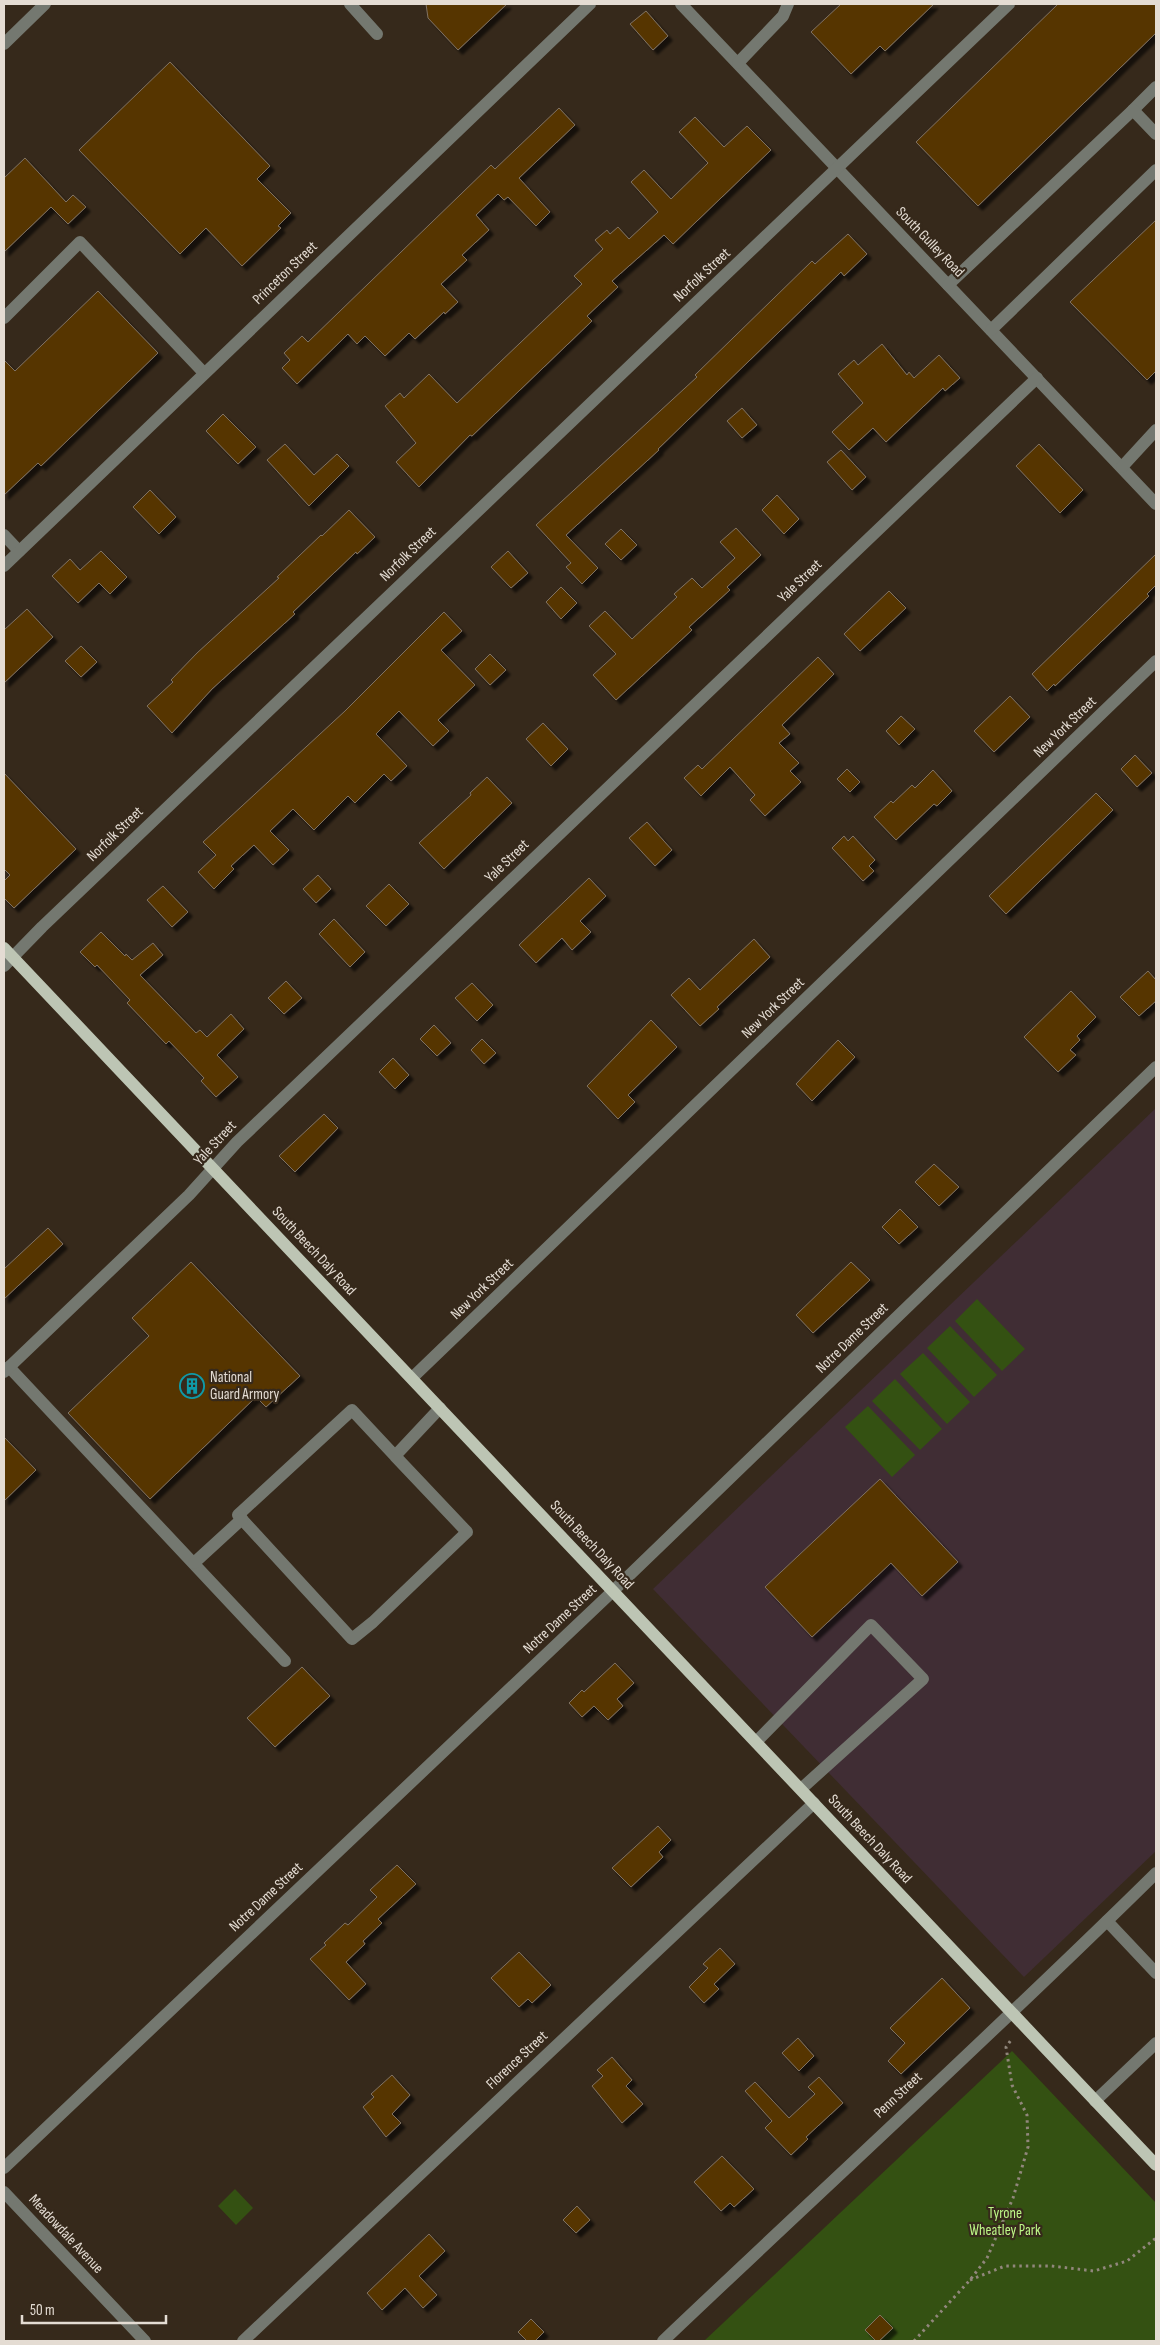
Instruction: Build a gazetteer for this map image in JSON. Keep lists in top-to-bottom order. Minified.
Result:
{"streets":{"main road":["South Beech Daly Road"],"street":["South Gulley Road","Princeton Street","Norfolk Street","Yale Street","New York Street","Notre Dame Street","Florence Street","Penn Street","Meadowdale Avenue"]},"crossings":[["South Gulley Road","Norfolk Street"],["South Gulley Road","Yale Street"],["Norfolk Street","South Beech Daly Road"],["Yale Street","South Beech Daly Road"],["New York Street","South Beech Daly Road"],["South Beech Daly Road","Notre Dame Street"],["South Beech Daly Road","Florence Street"],["South Beech Daly Road","Penn Street"]],"parks":["Tyrone Wheatley Park"],"places":{"building":["National Guard Armory"]},"scale_bar":"50 m"}
